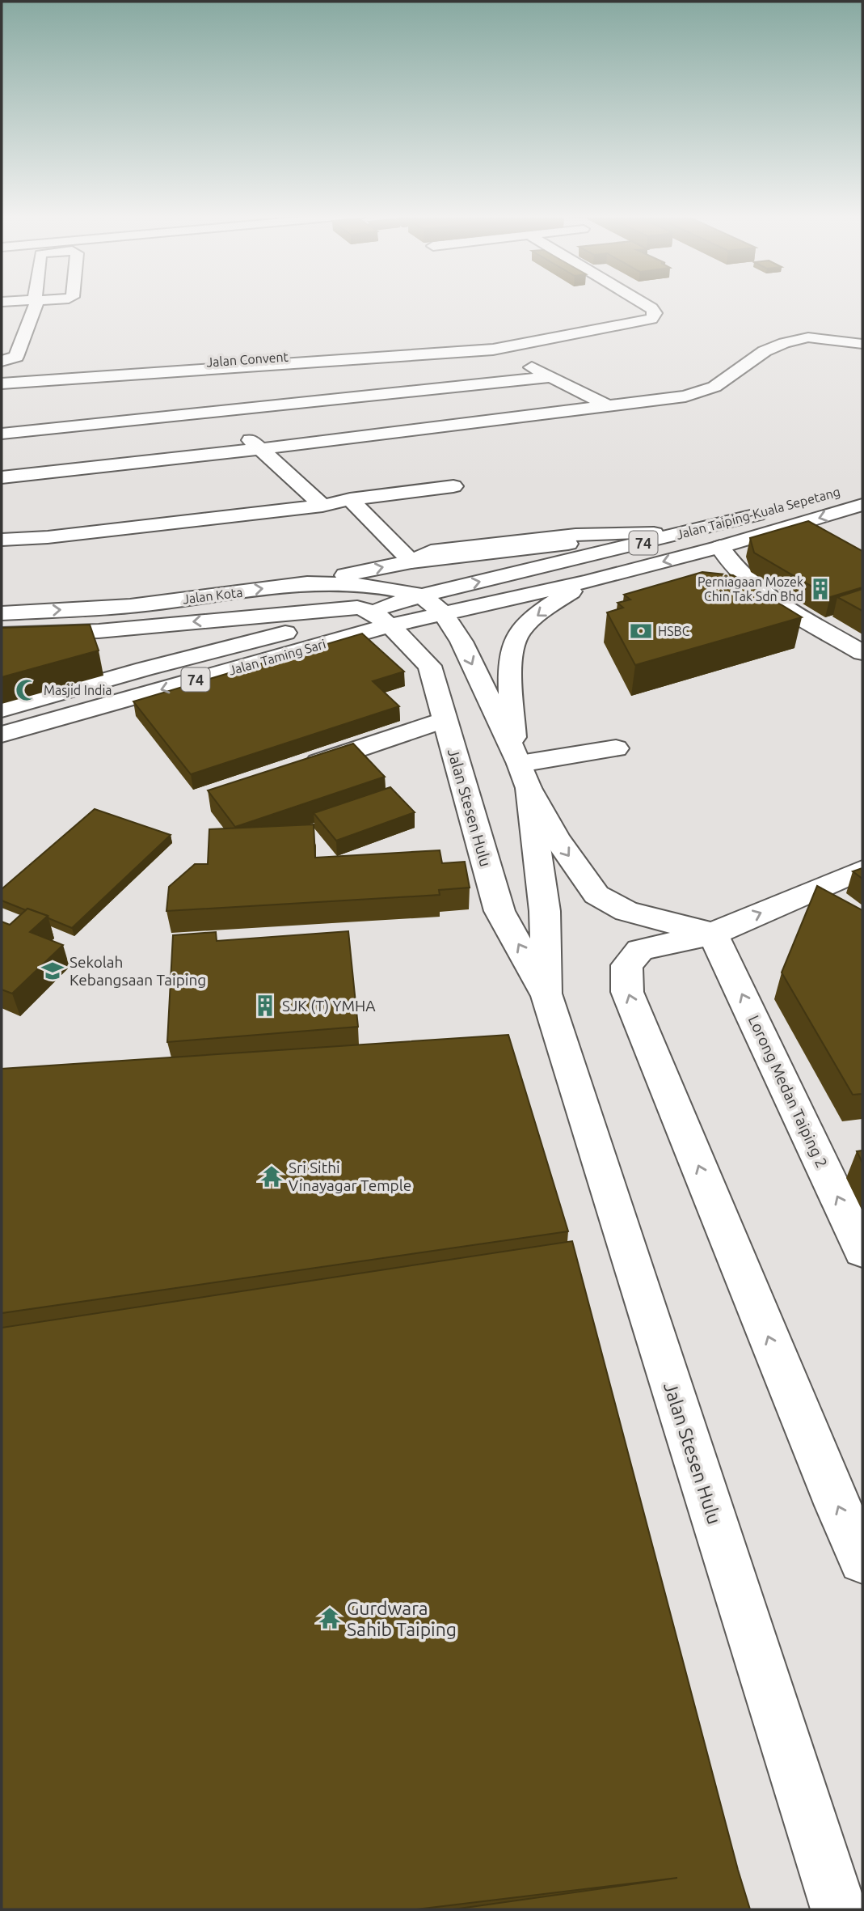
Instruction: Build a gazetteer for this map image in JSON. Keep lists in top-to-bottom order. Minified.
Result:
{"streets":{"main road":["Jalan Convent","Jalan Taiping-Kuala Sepetang","74","Jalan Kota","Jalan Taming Sari","Jalan Stesen Hulu","Lorong Medan Taiping 2"]},"crossings":[["Jalan Taiping-Kuala Sepetang","74"],["Jalan Taiping-Kuala Sepetang","Jalan Kota"],["Jalan Taiping-Kuala Sepetang","Jalan Stesen Hulu"],["74","Jalan Kota"],["74","Jalan Taming Sari"],["74","Jalan Stesen Hulu"],["Jalan Kota","Jalan Taming Sari"],["Jalan Kota","Jalan Stesen Hulu"],["Jalan Taming Sari","Jalan Stesen Hulu"]],"one_way":["Lorong Medan Taiping 2"],"places":{"building":["Perniagaan Mozek Chin Tak Sdn Bhd","SJK (T) YMHA"],"bank":["HSBC"],"mosque":["Masjid India"],"school or university":["Sekolah Kebangsaan Taiping"],"temple":["Sri Sithi Vinayagar Temple","Gurdwara Sahib Taiping"]}}
